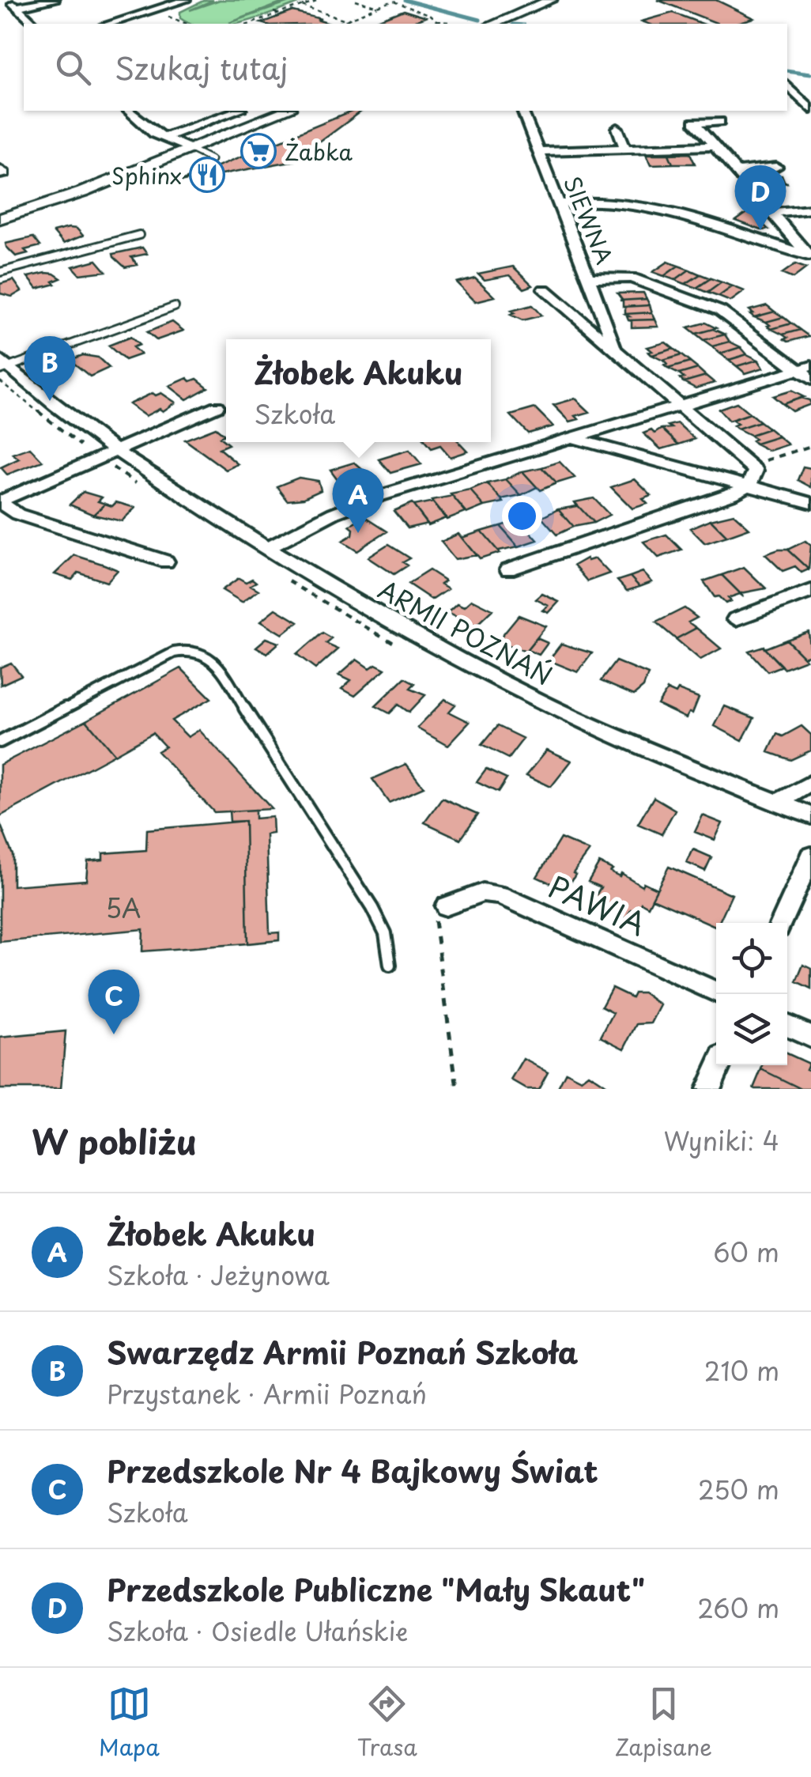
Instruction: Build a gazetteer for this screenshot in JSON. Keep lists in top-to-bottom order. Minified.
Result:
{"streets":{"street":["SIEWNA","ARMII POZNAŃ","PAWIA"]},"places":{"supermarket":["Żabka"],"restaurant":["Sphinx"]},"house_numbers":["5A"],"page":{"search":"Szukaj tutaj","pins":["D","B","A","C"],"popup":["Żłobek Akuku","Szkoła"],"heading":["W pobliżu","Wyniki: 4"],"list":[{"mark":"A","name":"Żłobek Akuku","note":"Szkoła · Jeżynowa","value":"60 m"},{"mark":"B","name":"Swarzędz Armii Poznań Szkoła","note":"Przystanek · Armii Poznań","value":"210 m"},{"mark":"C","name":"Przedszkole Nr 4 Bajkowy Świat","note":"Szkoła","value":"250 m"},{"mark":"D","name":"Przedszkole Publiczne \"Mały Skaut\"","note":"Szkoła · Osiedle Ułańskie","value":"260 m"}],"nav":["Mapa","Trasa","Zapisane"]}}
